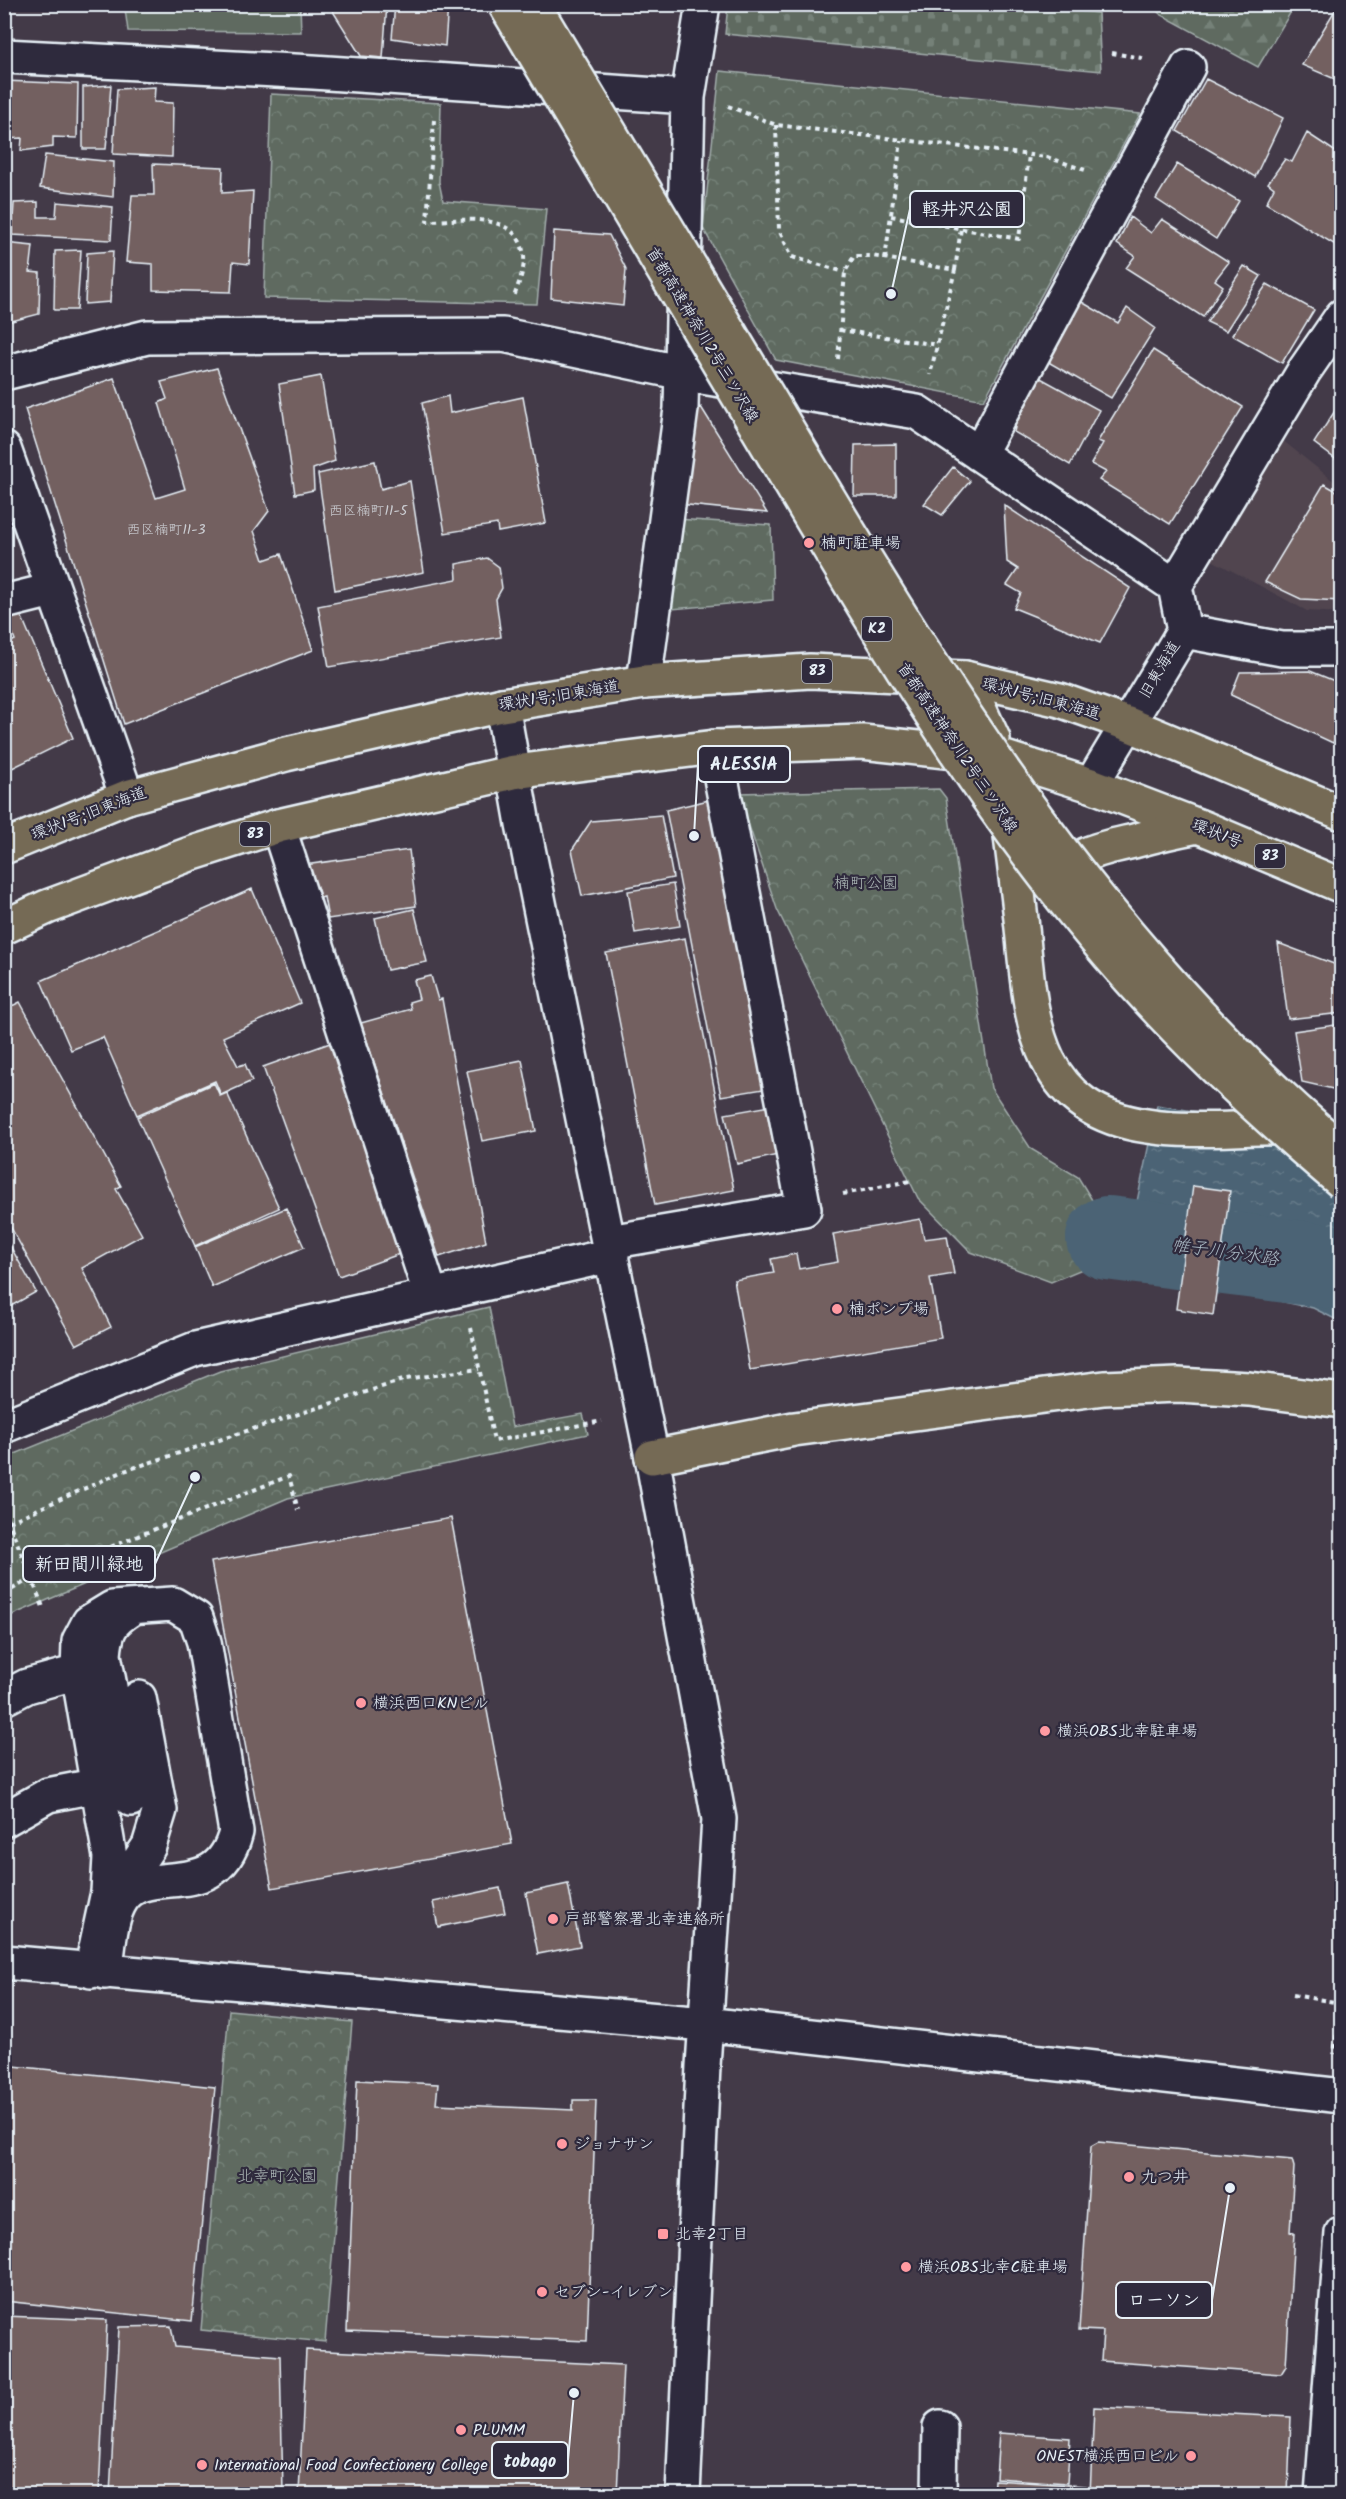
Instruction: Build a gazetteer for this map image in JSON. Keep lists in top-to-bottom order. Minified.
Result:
{"streets":{"main road":["首都高速神奈川2号三ツ沢線","K2","83","環状1号;旧東海道","環状1号"],"street":["旧東海道"]},"crossings":[["旧東海道","83"],["旧東海道","環状1号;旧東海道"],["旧東海道","環状1号"],["83","環状1号;旧東海道"],["83","環状1号"]],"water":["帷子川分水路"],"parks":["楠町公園","北幸町公園"],"places":{"other":["軽井沢公園","楠町駐車場","ALESSIA","楠ポンプ場","新田間川緑地","横浜西口KNビル","横浜OBS北幸駐車場","戸部警察署北幸連絡所","ジョナサン","九つ井","ローソン","横浜OBS北幸C駐車場","セブン-イレブン","tobago","PLUMM","ONEST横浜西口ビル","International Food Confectionery College"],"transit":["北幸2丁目"]},"house_numbers":["西区楠町11-5","西区楠町11-3"]}
